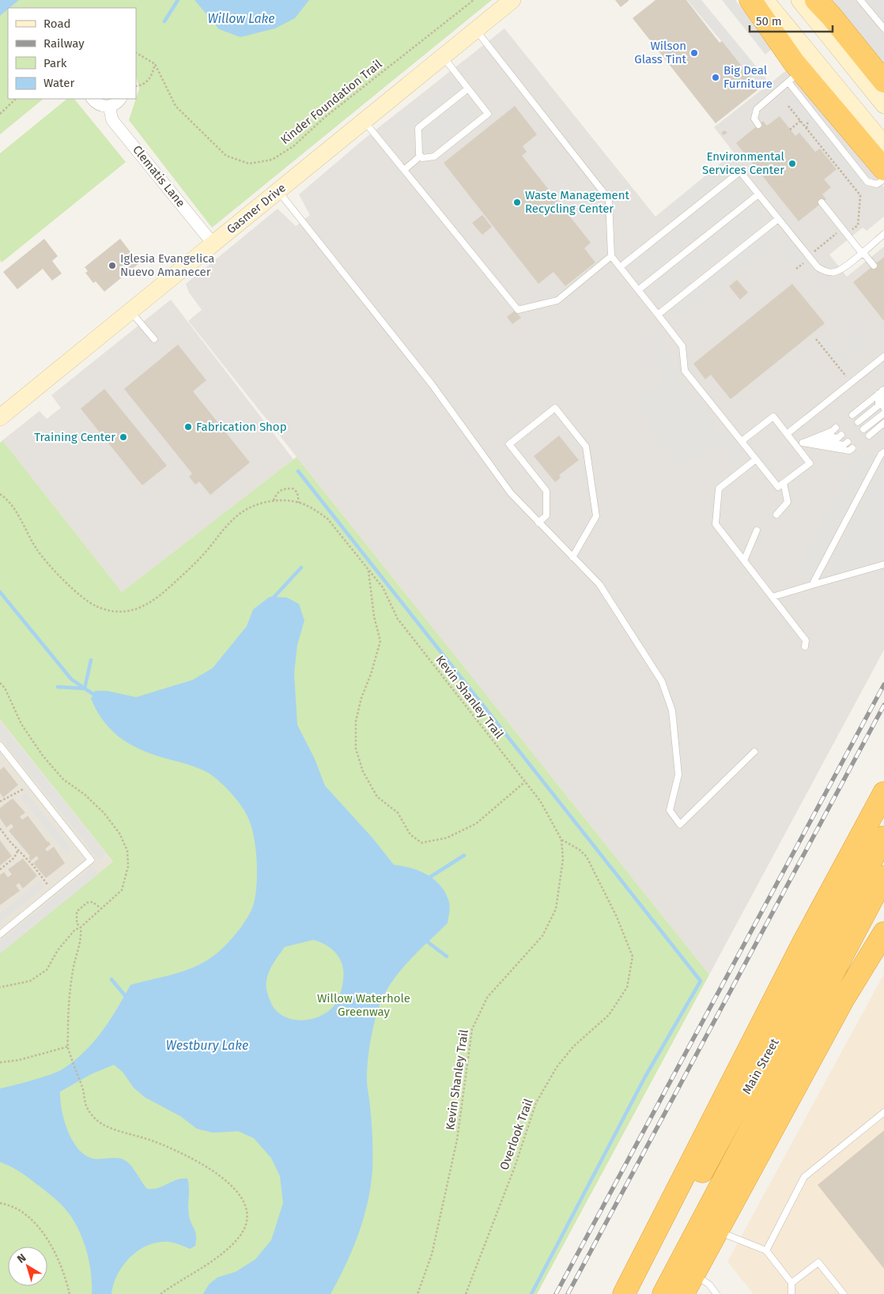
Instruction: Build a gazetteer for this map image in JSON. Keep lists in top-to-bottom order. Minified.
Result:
{"streets":{"highway":["Main Street"],"street":["Clematis Lane","Gasmer Drive"],"path":["Kinder Foundation Trail","Kevin Shanley Trail","Overlook Trail"]},"crossings":[["Clematis Lane","Gasmer Drive"],["Kevin Shanley Trail","Overlook Trail"]],"water":["Willow Lake","Westbury Lake"],"parks":["Willow Waterhole Greenway"],"places":["Wilson Glass Tint","Big Deal Furniture","Environmental Services Center","Waste Management Recycling Center","Iglesia Evangelica Nuevo Amanecer","Fabrication Shop","Training Center"],"legend":["Road","Railway","Park","Water"],"scale_bar":"50 m","north":"top left"}
